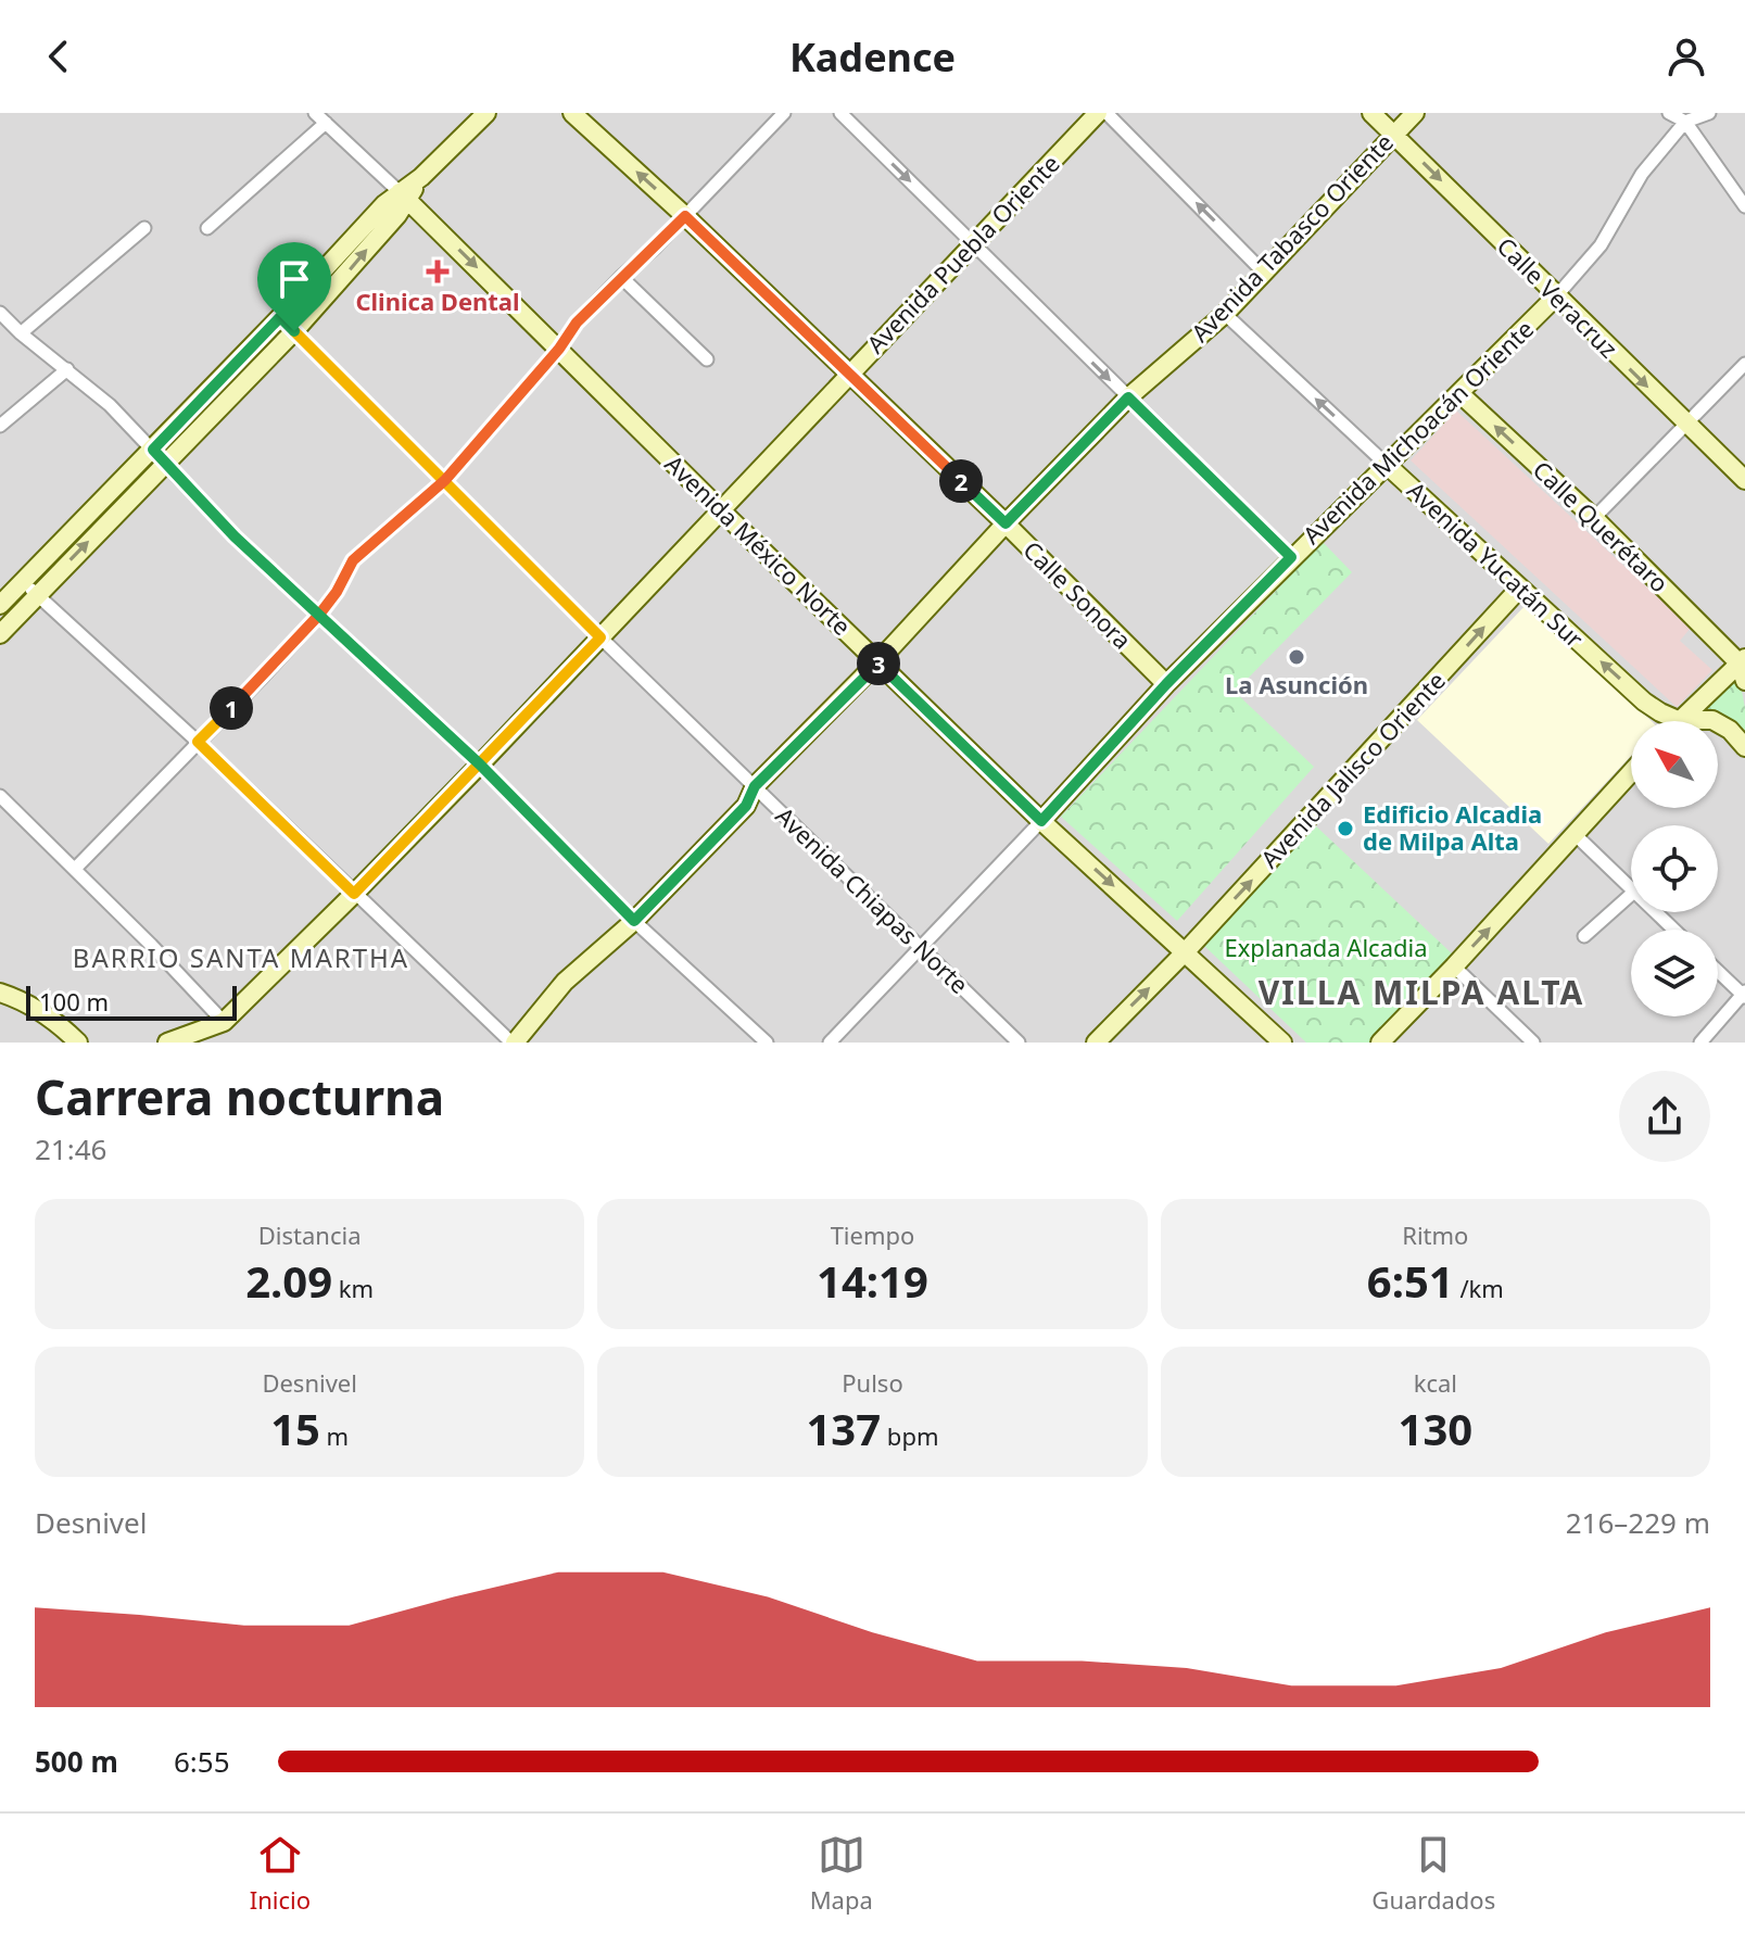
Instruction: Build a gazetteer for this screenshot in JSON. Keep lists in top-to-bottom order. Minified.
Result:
{"streets":{"street":["Avenida Tabasco Oriente","Avenida Puebla Oriente","Calle Veracruz","Avenida Michoacán Oriente","Calle Querétaro","Avenida México Norte","Avenida Yucatán Sur","Calle Sonora","Avenida Jalisco Oriente","Avenida Chiapas Norte"]},"crossings":[["Avenida Tabasco Oriente","Calle Veracruz"],["Avenida Tabasco Oriente","Avenida México Norte"],["Avenida Tabasco Oriente","Avenida Yucatán Sur"],["Avenida Tabasco Oriente","Calle Sonora"],["Avenida Tabasco Oriente","Avenida Chiapas Norte"],["Avenida Puebla Oriente","Avenida México Norte"],["Avenida Puebla Oriente","Calle Sonora"],["Avenida Puebla Oriente","Avenida Chiapas Norte"],["Calle Veracruz","Avenida Michoacán Oriente"],["Avenida Michoacán Oriente","Calle Querétaro"],["Avenida Michoacán Oriente","Avenida México Norte"],["Avenida Michoacán Oriente","Avenida Yucatán Sur"],["Avenida Michoacán Oriente","Calle Sonora"],["Avenida México Norte","Avenida Jalisco Oriente"],["Avenida Yucatán Sur","Avenida Jalisco Oriente"]],"one_way":["Calle Veracruz","Calle Querétaro","Avenida Yucatán Sur","Avenida Jalisco Oriente"],"districts":["BARRIO SANTA MARTHA","VILLA MILPA ALTA"],"parks":["Explanada Alcadia"],"places":{"health":["Clinica Dental"],"other":["La Asunción","Edificio Alcadia de Milpa Alta"]},"scale_bar":"100 m","north":"top left","page":{"header":"Kadence","pins":["2","3","1"],"scale":"100 m","heading":["Carrera nocturna","21:46"],"stats":[["Distancia","2.09 km"],["Tiempo","14:19"],["Ritmo","6:51 /km"],["Desnivel","15 m"],["Pulso","137 bpm"],["kcal","130"]],"chart":["Desnivel","216–229 m"],"list":[{"name":"500 m","note":"6:55"}],"tabs":["Inicio","Mapa","Guardados"]}}
